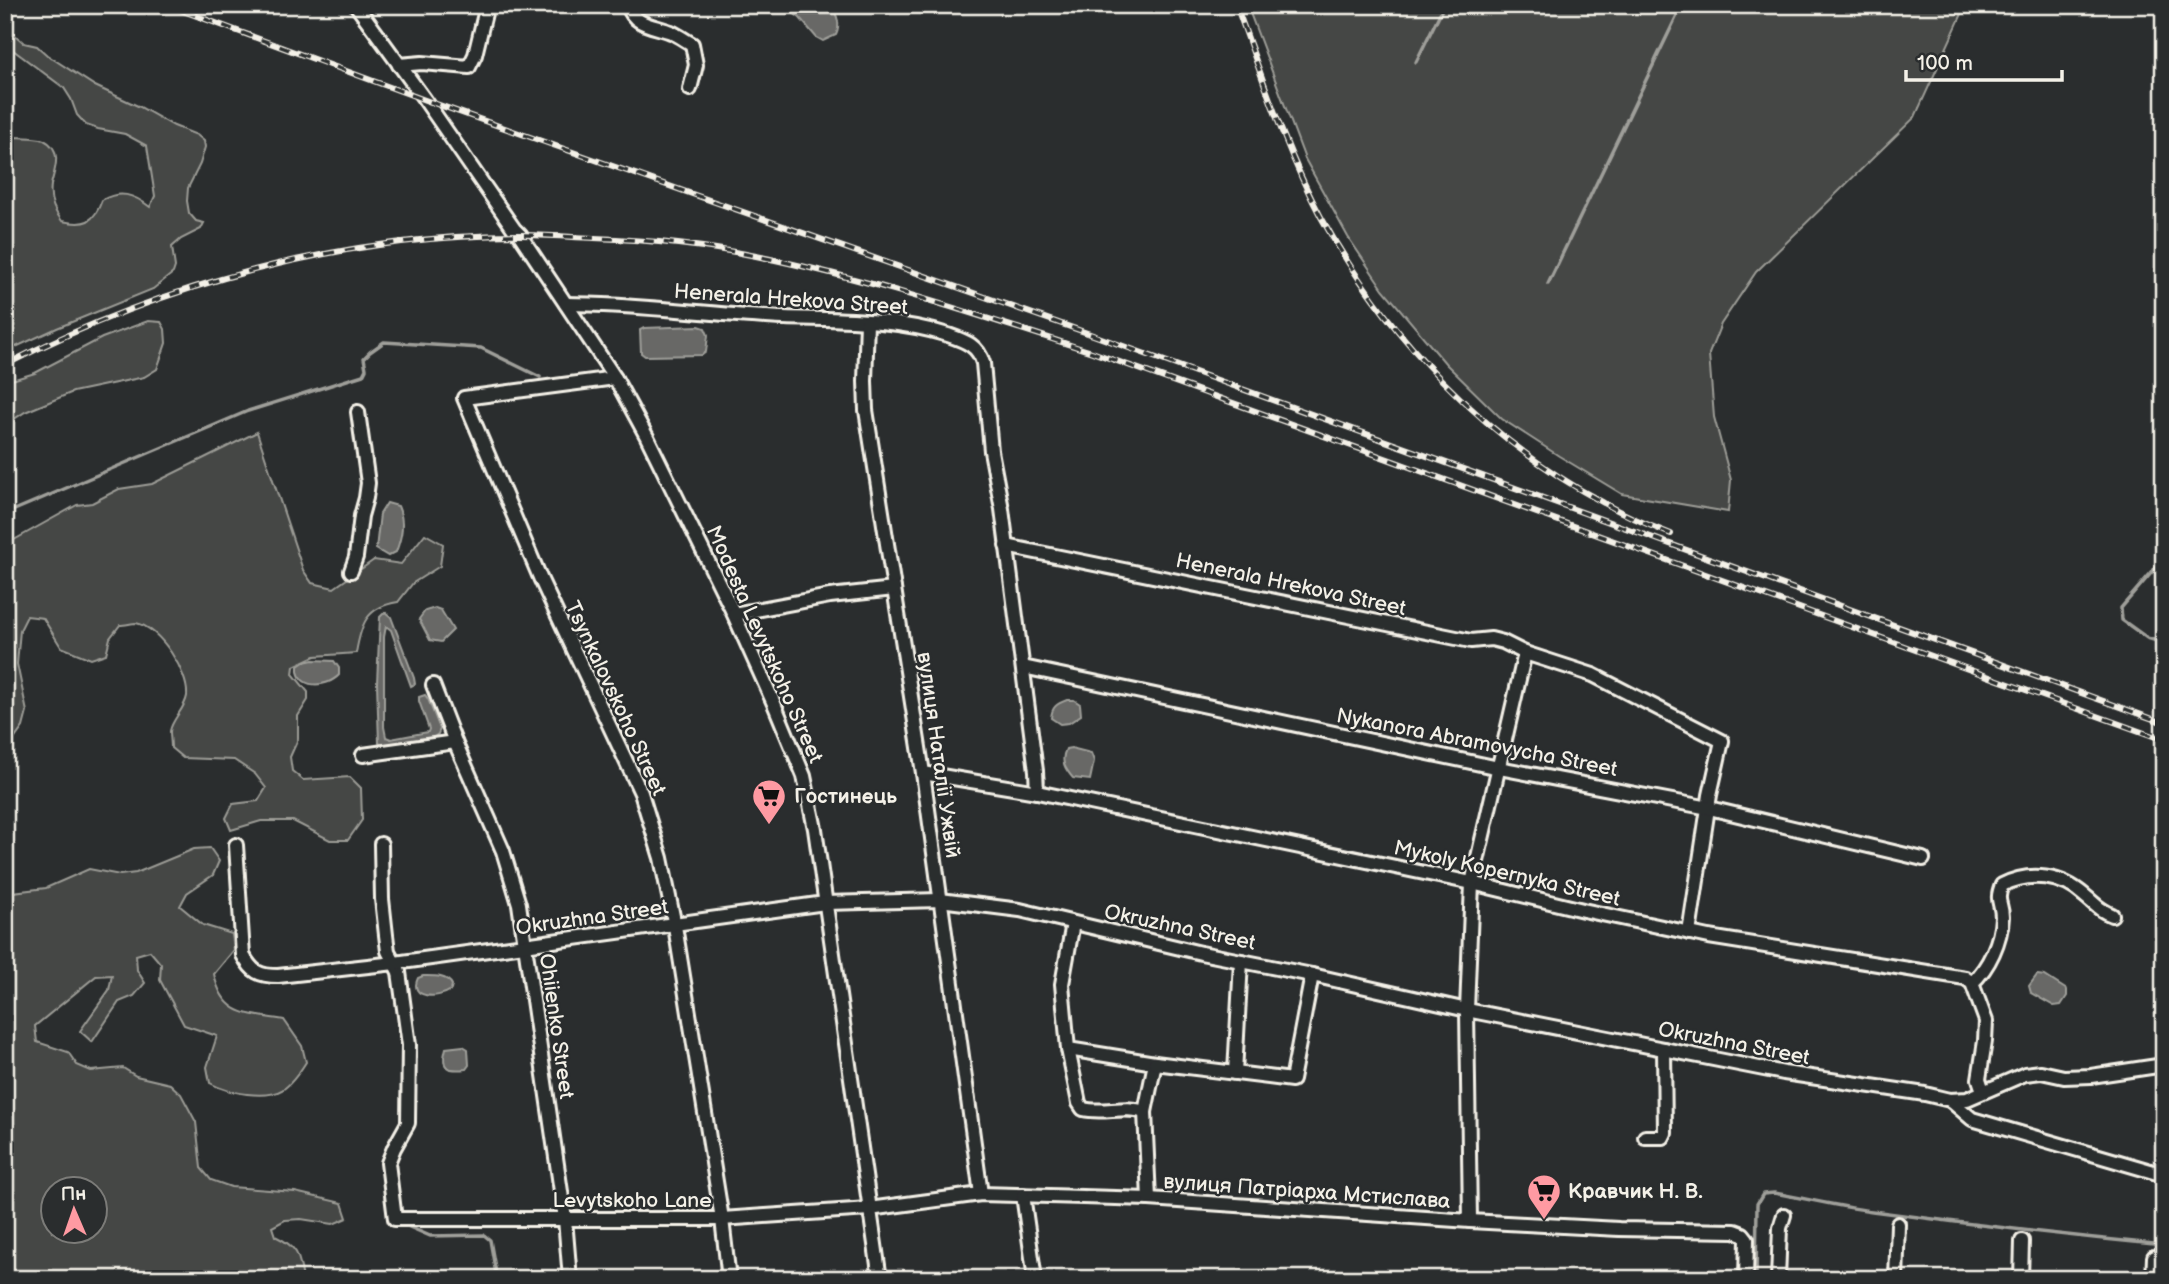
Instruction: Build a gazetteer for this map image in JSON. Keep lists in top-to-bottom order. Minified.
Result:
{"streets":{"street":["Henerala Hrekova Street","Modesta Levytskoho Street","Tsynkalovskoho Street","Nykanora Abramovycha Street","вулиця Наталії Ужвій","Mykoly Kopernyka Street","Okruzhna Street","Ohiienko Street","вулиця Патріарха Мстислава","Levytskoho Lane"]},"crossings":[["Henerala Hrekova Street","Modesta Levytskoho Street"],["Henerala Hrekova Street","Nykanora Abramovycha Street"],["Henerala Hrekova Street","вулиця Наталії Ужвій"],["Henerala Hrekova Street","Mykoly Kopernyka Street"],["Modesta Levytskoho Street","Tsynkalovskoho Street"],["Modesta Levytskoho Street","Okruzhna Street"],["Modesta Levytskoho Street","вулиця Патріарха Мстислава"],["Modesta Levytskoho Street","Levytskoho Lane"],["Tsynkalovskoho Street","Okruzhna Street"],["Tsynkalovskoho Street","Levytskoho Lane"],["вулиця Наталії Ужвій","Mykoly Kopernyka Street"],["вулиця Наталії Ужвій","Okruzhna Street"],["вулиця Наталії Ужвій","вулиця Патріарха Мстислава"],["Okruzhna Street","Ohiienko Street"],["Okruzhna Street","Levytskoho Lane"],["Ohiienko Street","Levytskoho Lane"],["вулиця Патріарха Мстислава","Levytskoho Lane"]],"places":{"supermarket":["Гостинець","Кравчик Н. В."]},"scale_bar":"100 m","north":"top"}
